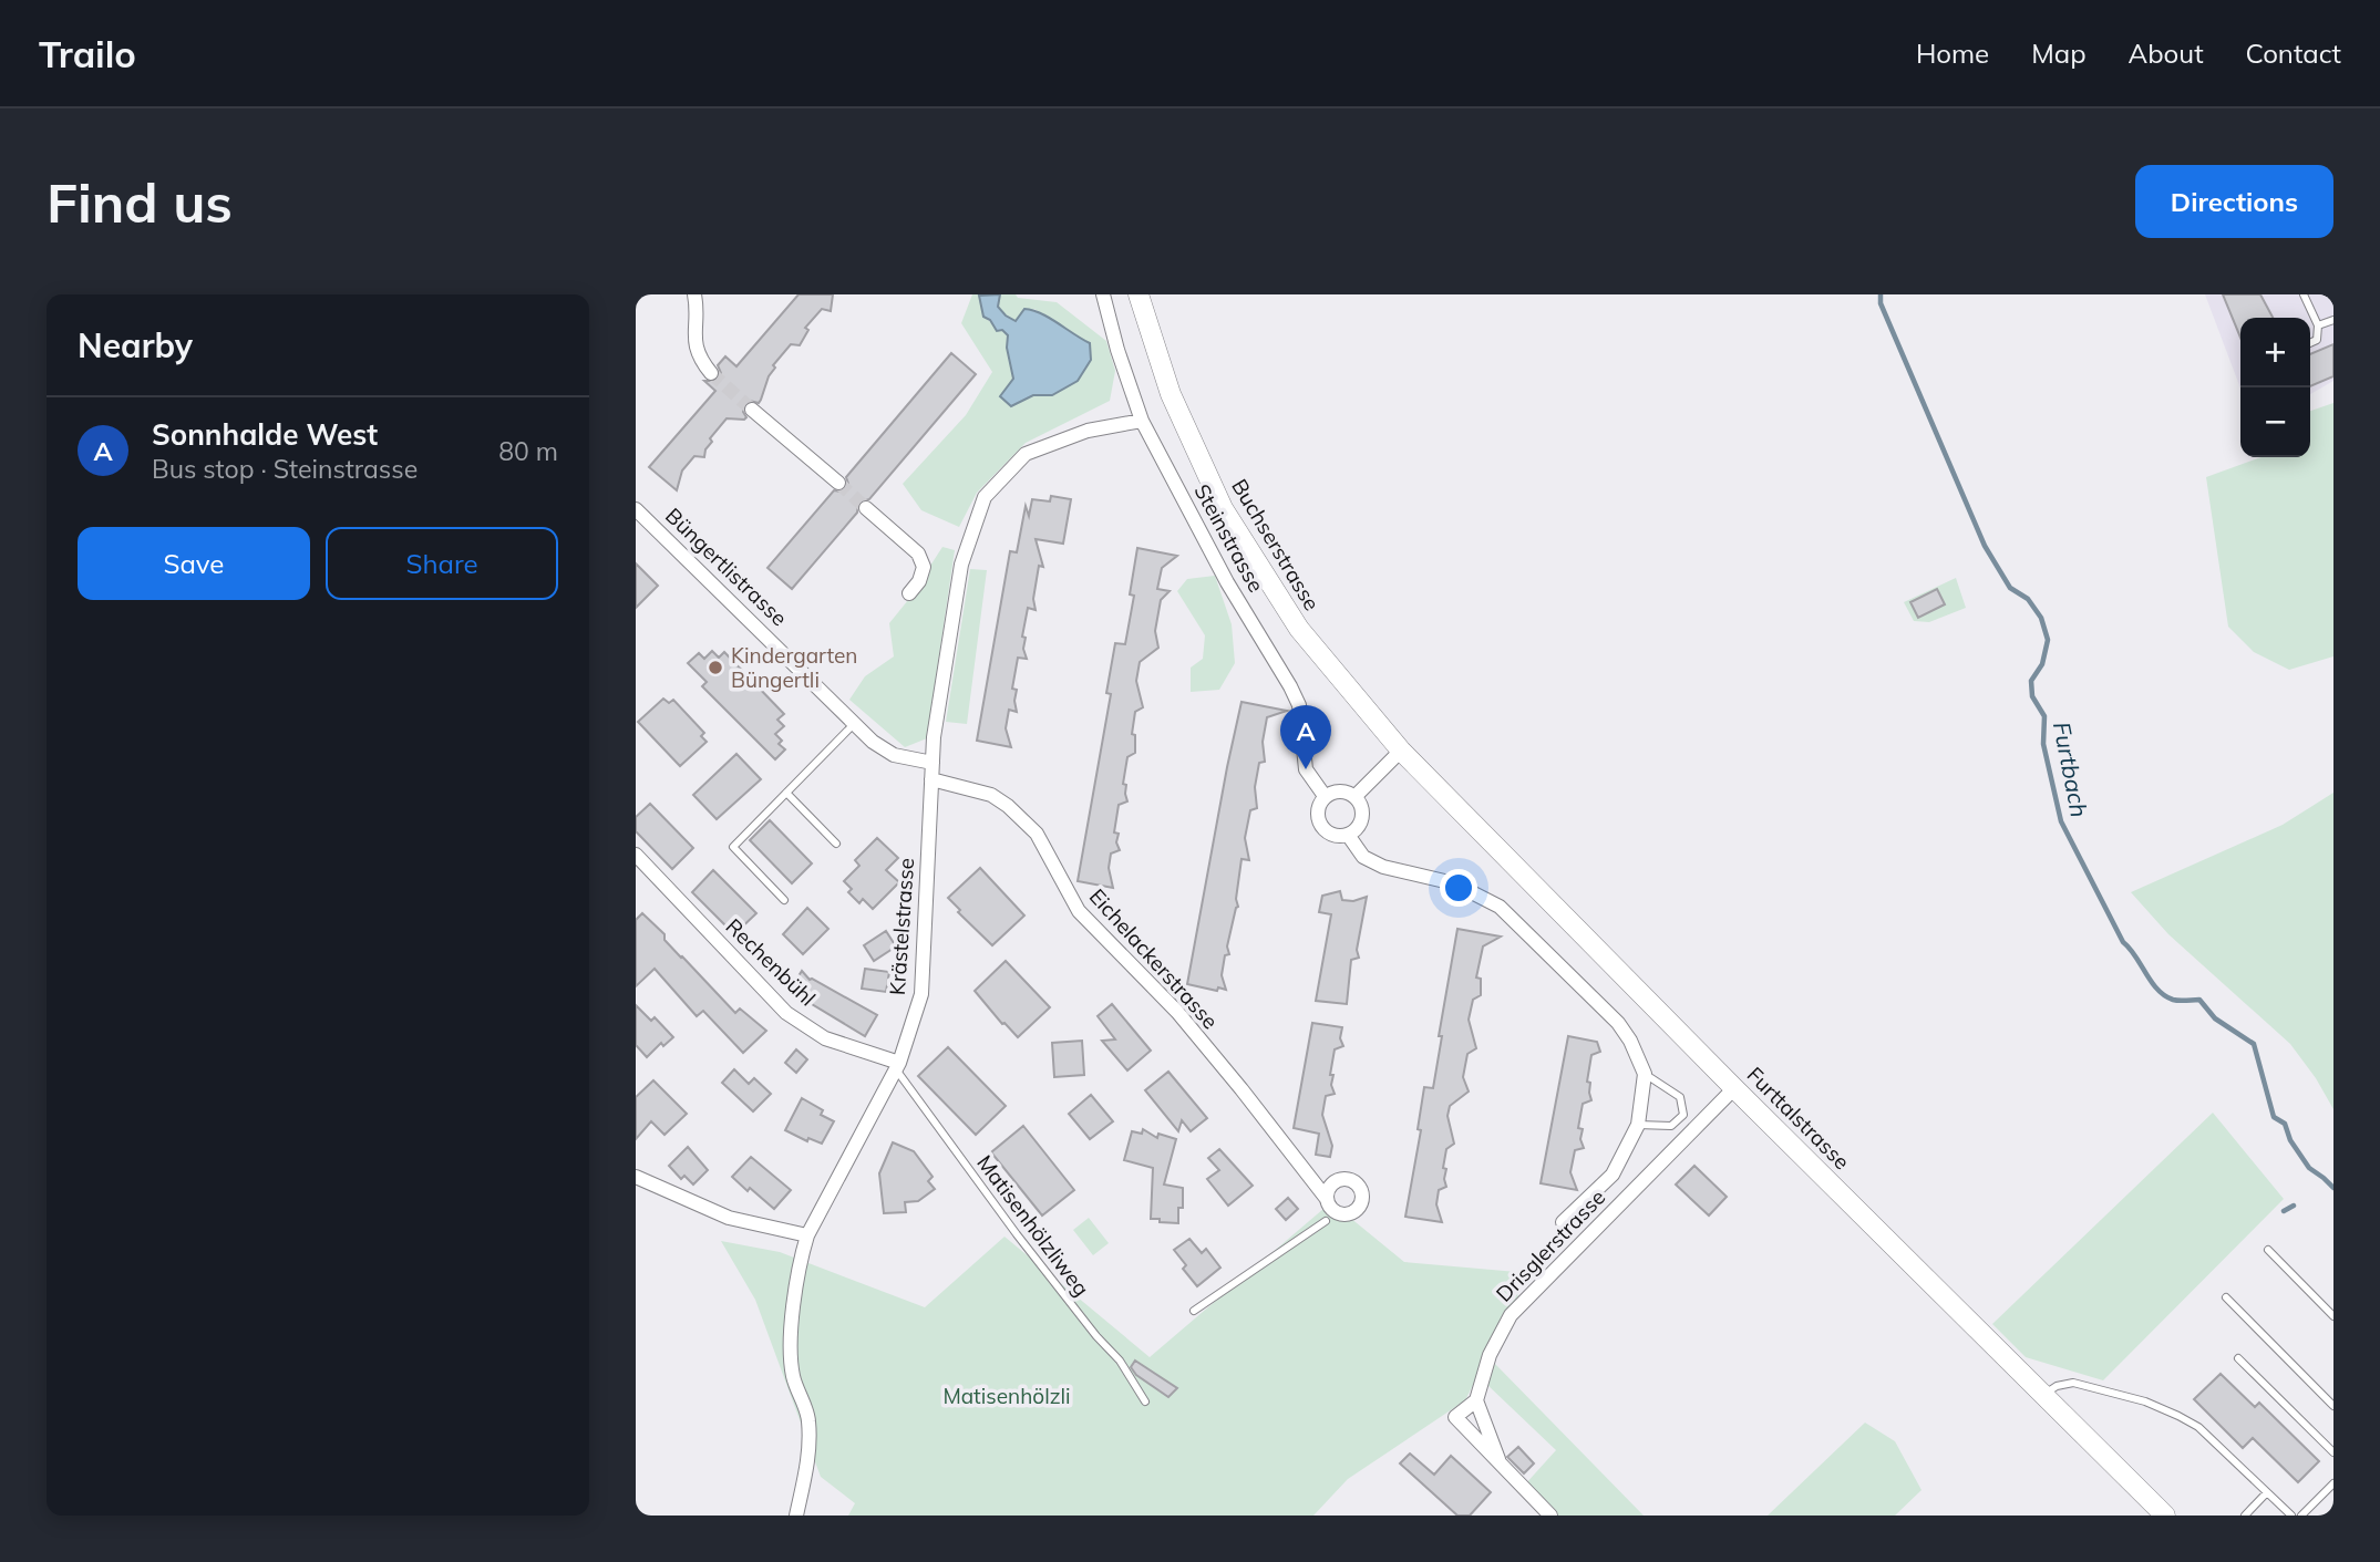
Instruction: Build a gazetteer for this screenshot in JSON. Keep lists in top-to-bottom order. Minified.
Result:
{"streets":{"main road":["Buchserstrasse","Furttalstrasse"],"street":["Steinstrasse","Büngertlistrasse","Krästelstrasse","Eichelackerstrasse","Rechenbühl","Drisglerstrasse"],"lane":["Matisenhölzliweg"]},"crossings":[["Steinstrasse","Krästelstrasse"],["Buchserstrasse","Furttalstrasse"],["Büngertlistrasse","Krästelstrasse"],["Krästelstrasse","Eichelackerstrasse"],["Krästelstrasse","Rechenbühl"],["Krästelstrasse","Matisenhölzliweg"],["Rechenbühl","Matisenhölzliweg"],["Furttalstrasse","Drisglerstrasse"]],"water":["Furtbach"],"parks":["Matisenhölzli"],"places":["Kindergarten Büngertli"],"page":{"header":"Trailo","nav":["Home","Map","About","Contact"],"buttons":["Directions",["Save","Share"]],"title":"Find us","heading":"Nearby","map_buttons":["+","−"],"list":[{"mark":"A","name":"Sonnhalde West","note":"Bus stop · Steinstrasse","value":"80 m"}],"pins":"A"}}
